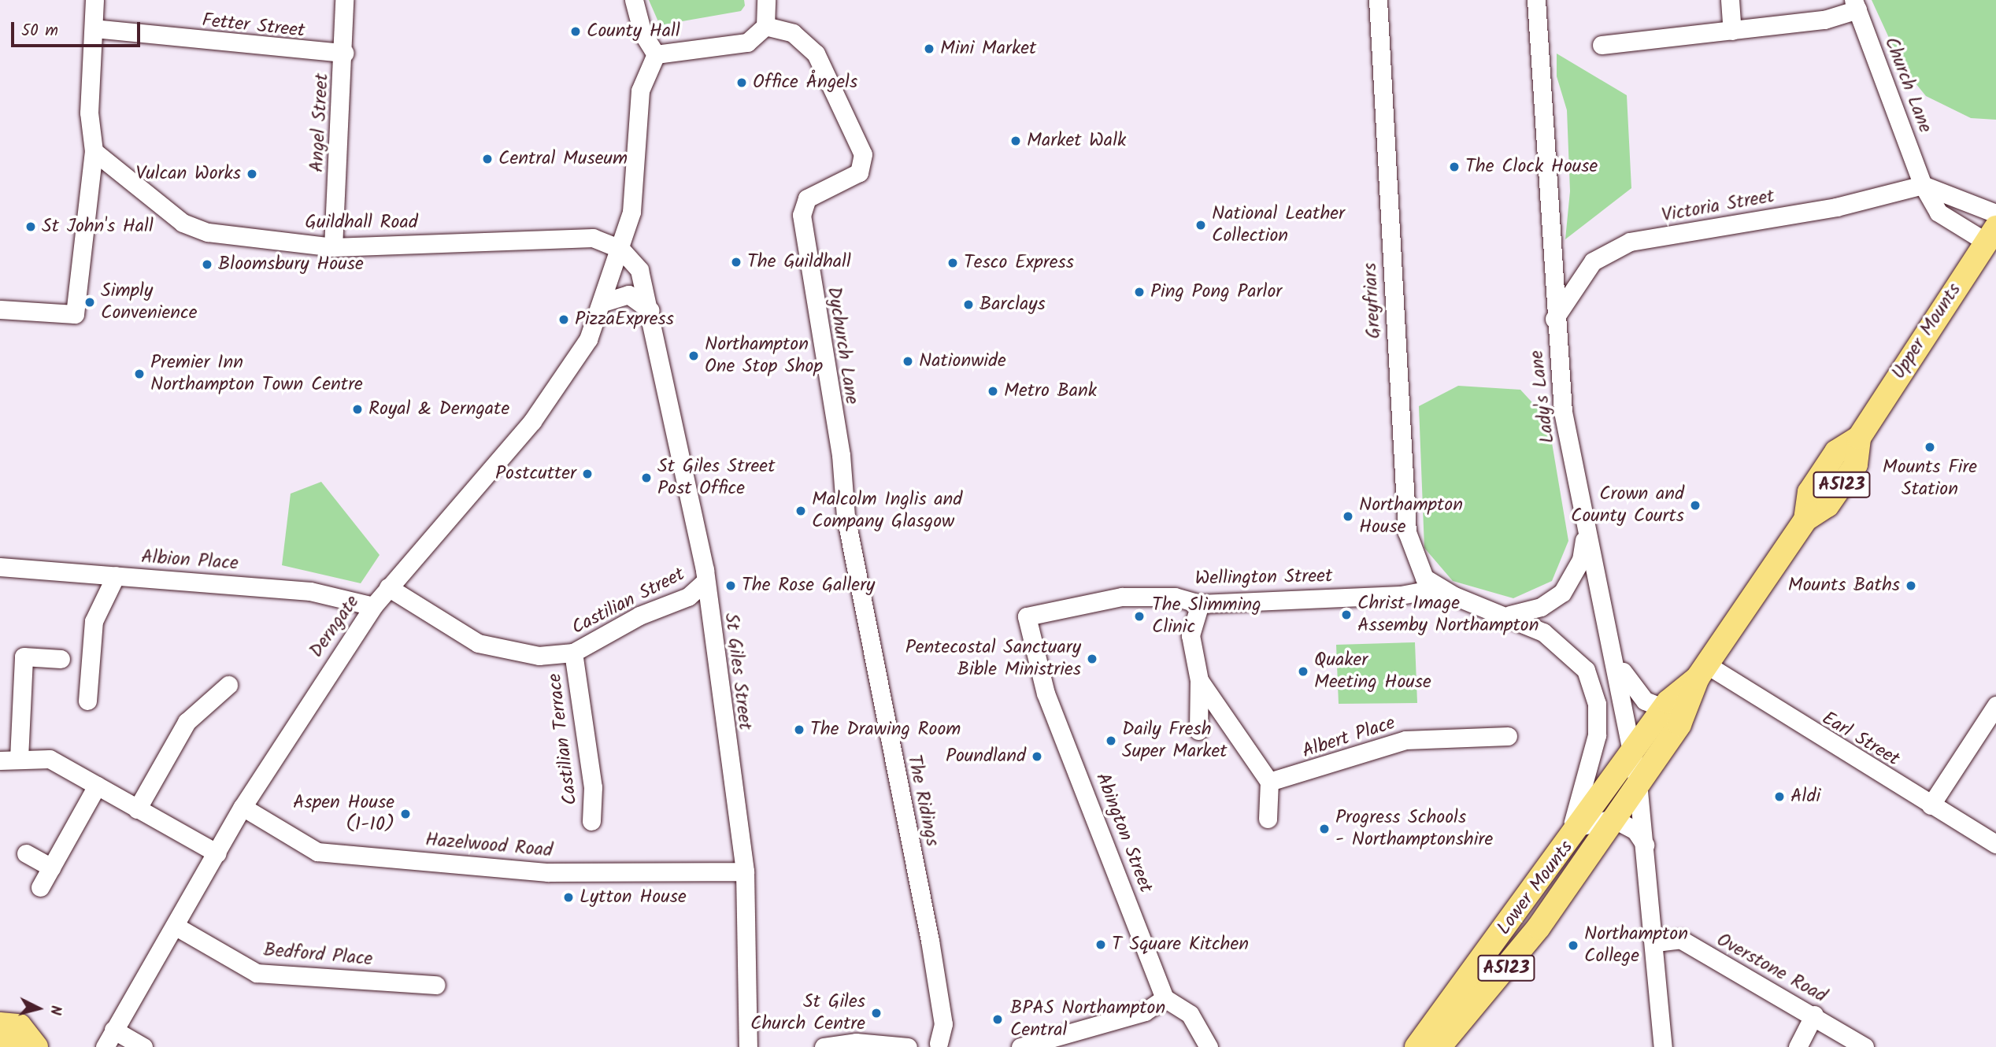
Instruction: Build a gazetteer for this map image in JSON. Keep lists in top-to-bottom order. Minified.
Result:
{"streets":{"main road":["Upper Mounts","A5123","Lower Mounts"],"street":["Fetter Street","Church Lane","Angel Street","Victoria Street","Guildhall Road","Greyfriars","Dychurch Lane","Lady's Lane","Albion Place","Wellington Street","Castilian Street","Derngate","St Giles Street","Albert Place","Castilian Terrace","Earl Street","The Ridings","Abington Street","Hazelwood Road","Bedford Place","Overstone Road"]},"crossings":[["Fetter Street","Angel Street"],["Church Lane","Victoria Street"],["Church Lane","Upper Mounts"],["Angel Street","Guildhall Road"],["Victoria Street","Lady's Lane"],["Guildhall Road","Derngate"],["Guildhall Road","St Giles Street"],["Greyfriars","Wellington Street"],["Upper Mounts","Lady's Lane"],["Upper Mounts","Earl Street"],["Upper Mounts","Lower Mounts"],["Dychurch Lane","The Ridings"],["Lady's Lane","Lower Mounts"],["Lady's Lane","Overstone Road"],["Albion Place","Derngate"],["Wellington Street","Abington Street"],["Castilian Street","Derngate"],["Castilian Street","St Giles Street"],["Castilian Street","Castilian Terrace"],["Derngate","St Giles Street"],["Derngate","Hazelwood Road"],["Derngate","Bedford Place"],["St Giles Street","Hazelwood Road"]],"places":["County Hall","Mini Market","Office Ångels","Market Walk","Central Museum","The Clock House","Vulcan Works","National Leather Collection","St John's Hall","The Guildhall","Tesco Express","Bloomsbury House","Ping Pong Parlor","Simply Convenience","Barclays","PizzaExpress","Northampton One Stop Shop","Nationwide","Premier Inn Northampton Town Centre","Metro Bank","Royal & Derngate","Mounts Fire Station","Postcutter","St Giles Street Post Office","Crown and County Courts","Malcolm Inglis and Company Glasgow","Northampton House","The Rose Gallery","Mounts Baths","Christ Image Assemby Northampton","The Slimming Clinic","Pentecostal Sanctuary Bible Ministries","Quaker Meeting House","The Drawing Room","Daily Fresh Super Market","Poundland","Aldi","Aspen House (1-10)","Progress Schools - Northamptonshire","Lytton House","T Square Kitchen","Northampton College","St Giles Church Centre","BPAS Northampton Central"],"scale_bar":"50 m","north":"right"}
